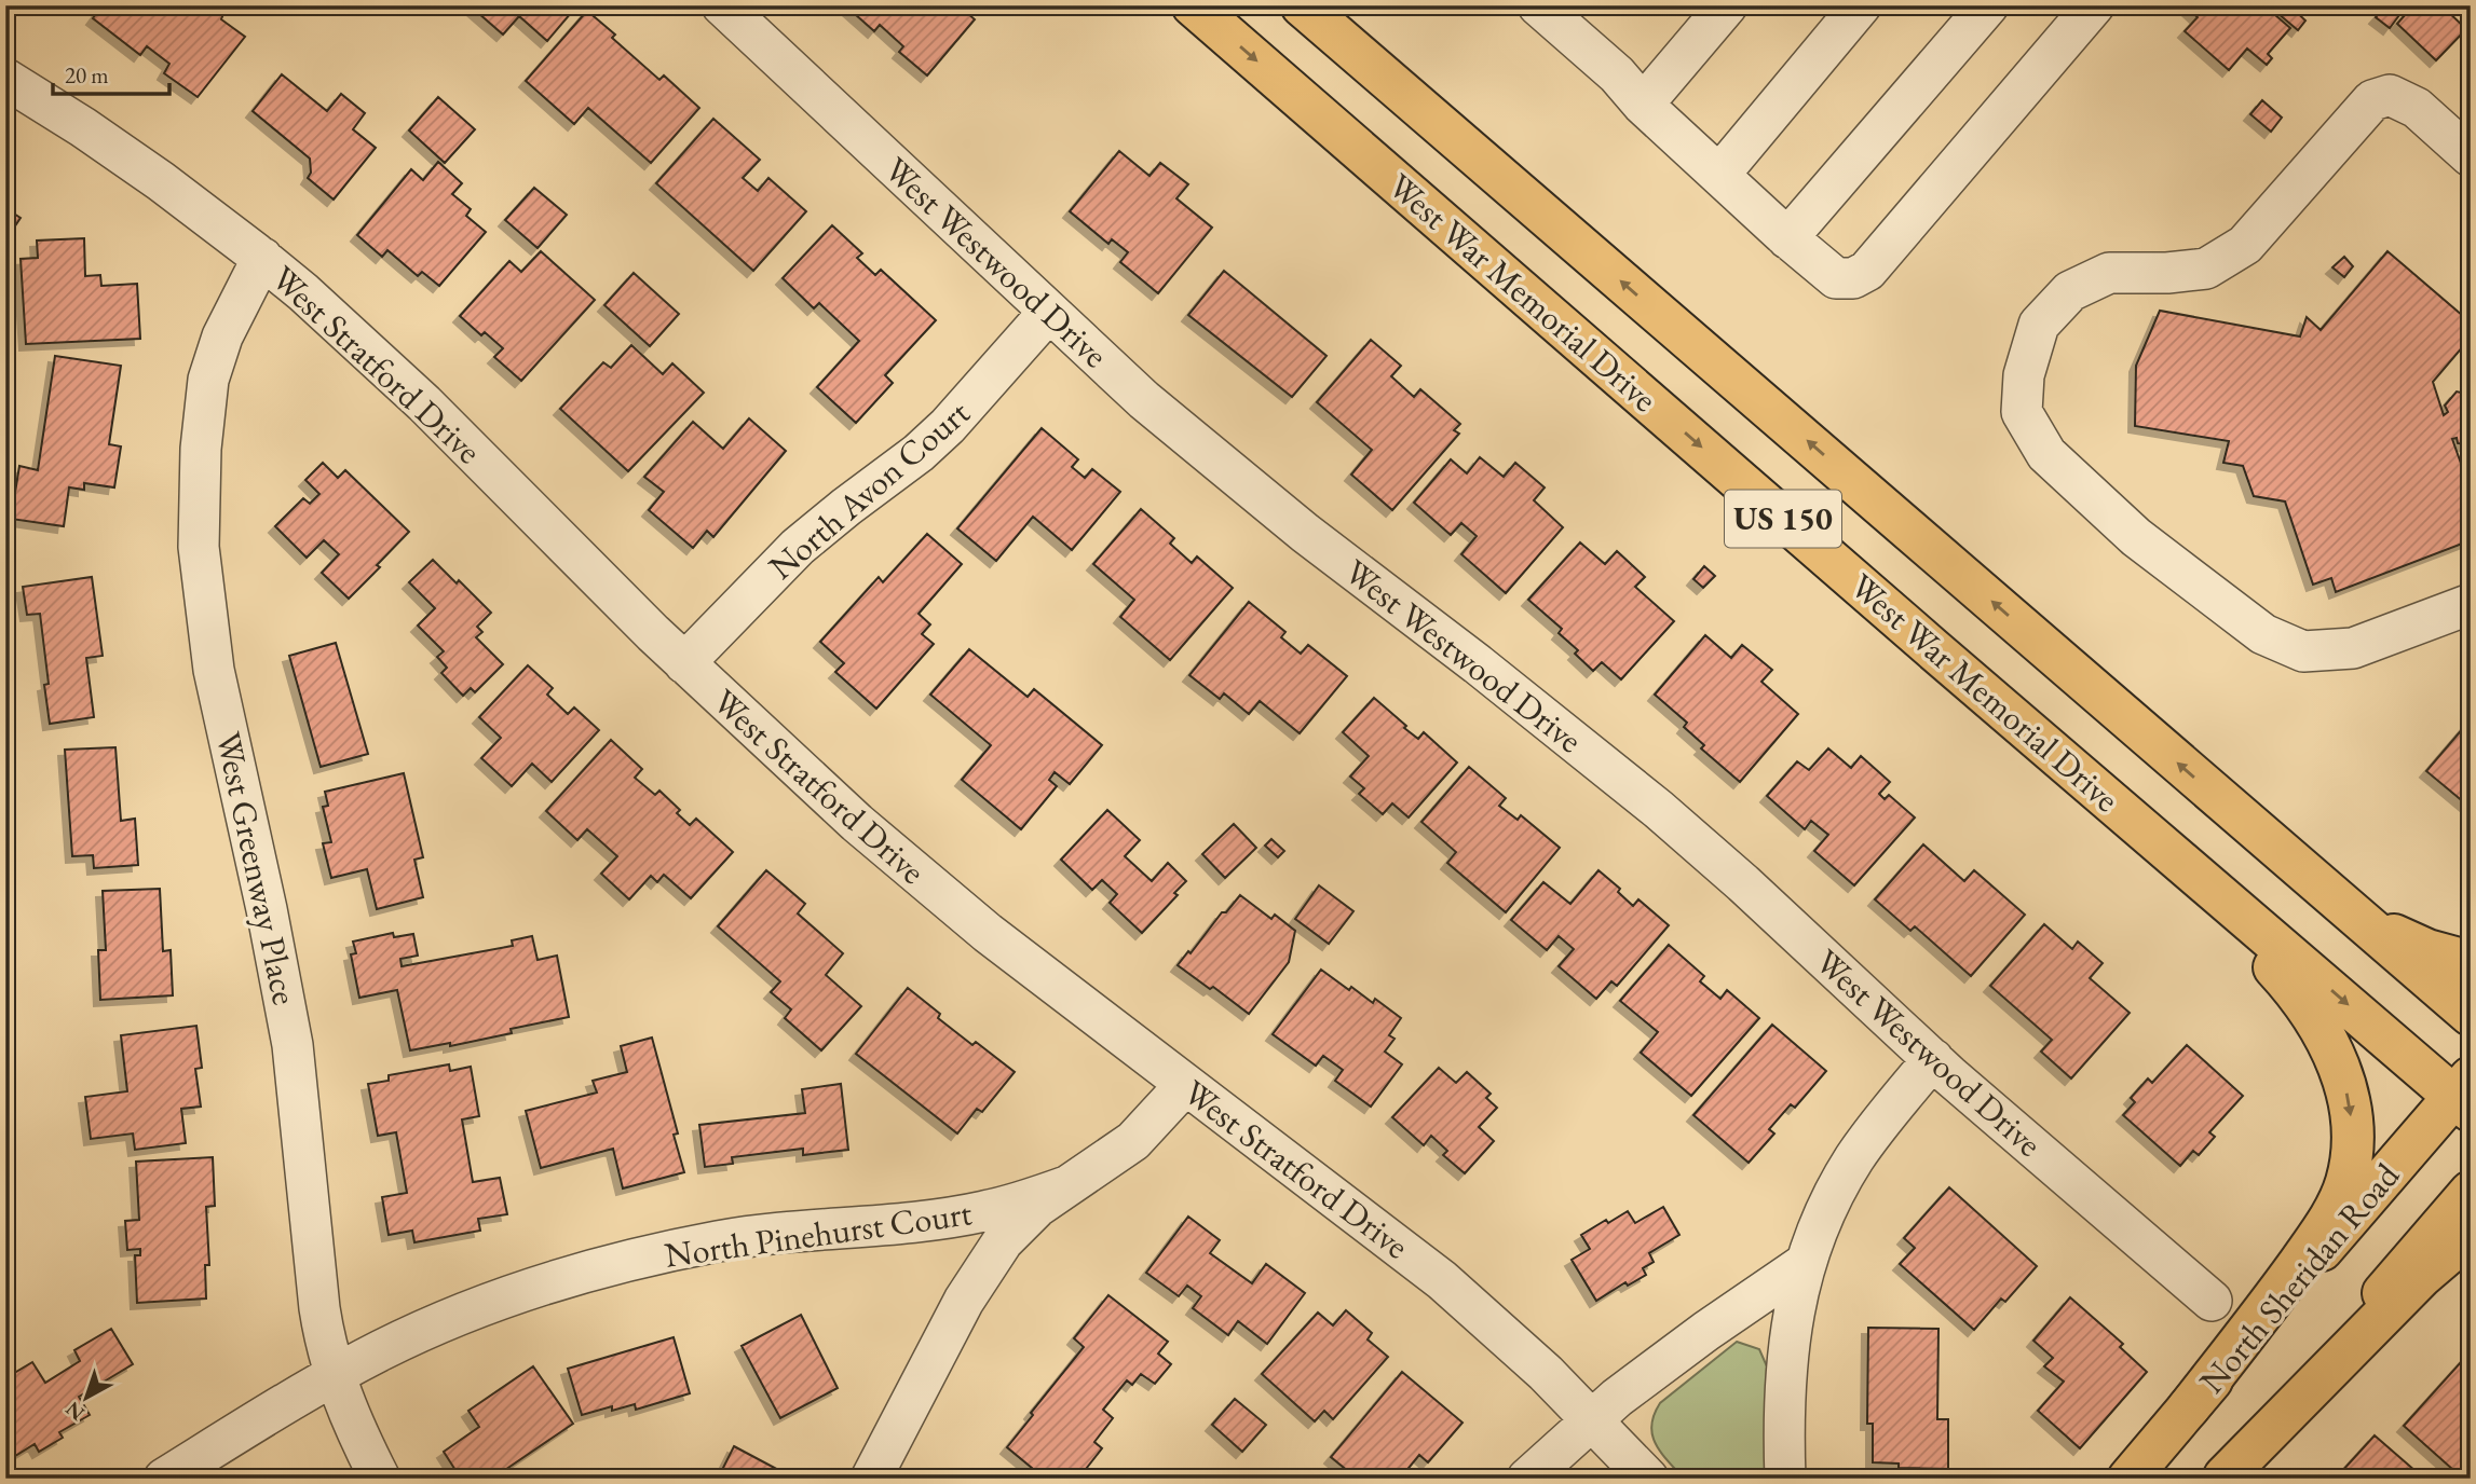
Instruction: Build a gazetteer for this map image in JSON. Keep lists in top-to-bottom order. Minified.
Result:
{"streets":{"main road":["West War Memorial Drive","US 150","North Sheridan Road"],"street":["West Westwood Drive","West Stratford Drive","North Avon Court","West Greenway Place","North Pinehurst Court"]},"crossings":[["West Westwood Drive","North Avon Court"],["West War Memorial Drive","North Sheridan Road"],["West Stratford Drive","North Avon Court"],["West Stratford Drive","West Greenway Place"],["West Greenway Place","North Pinehurst Court"]],"scale_bar":"20 m","north":"bottom left"}
